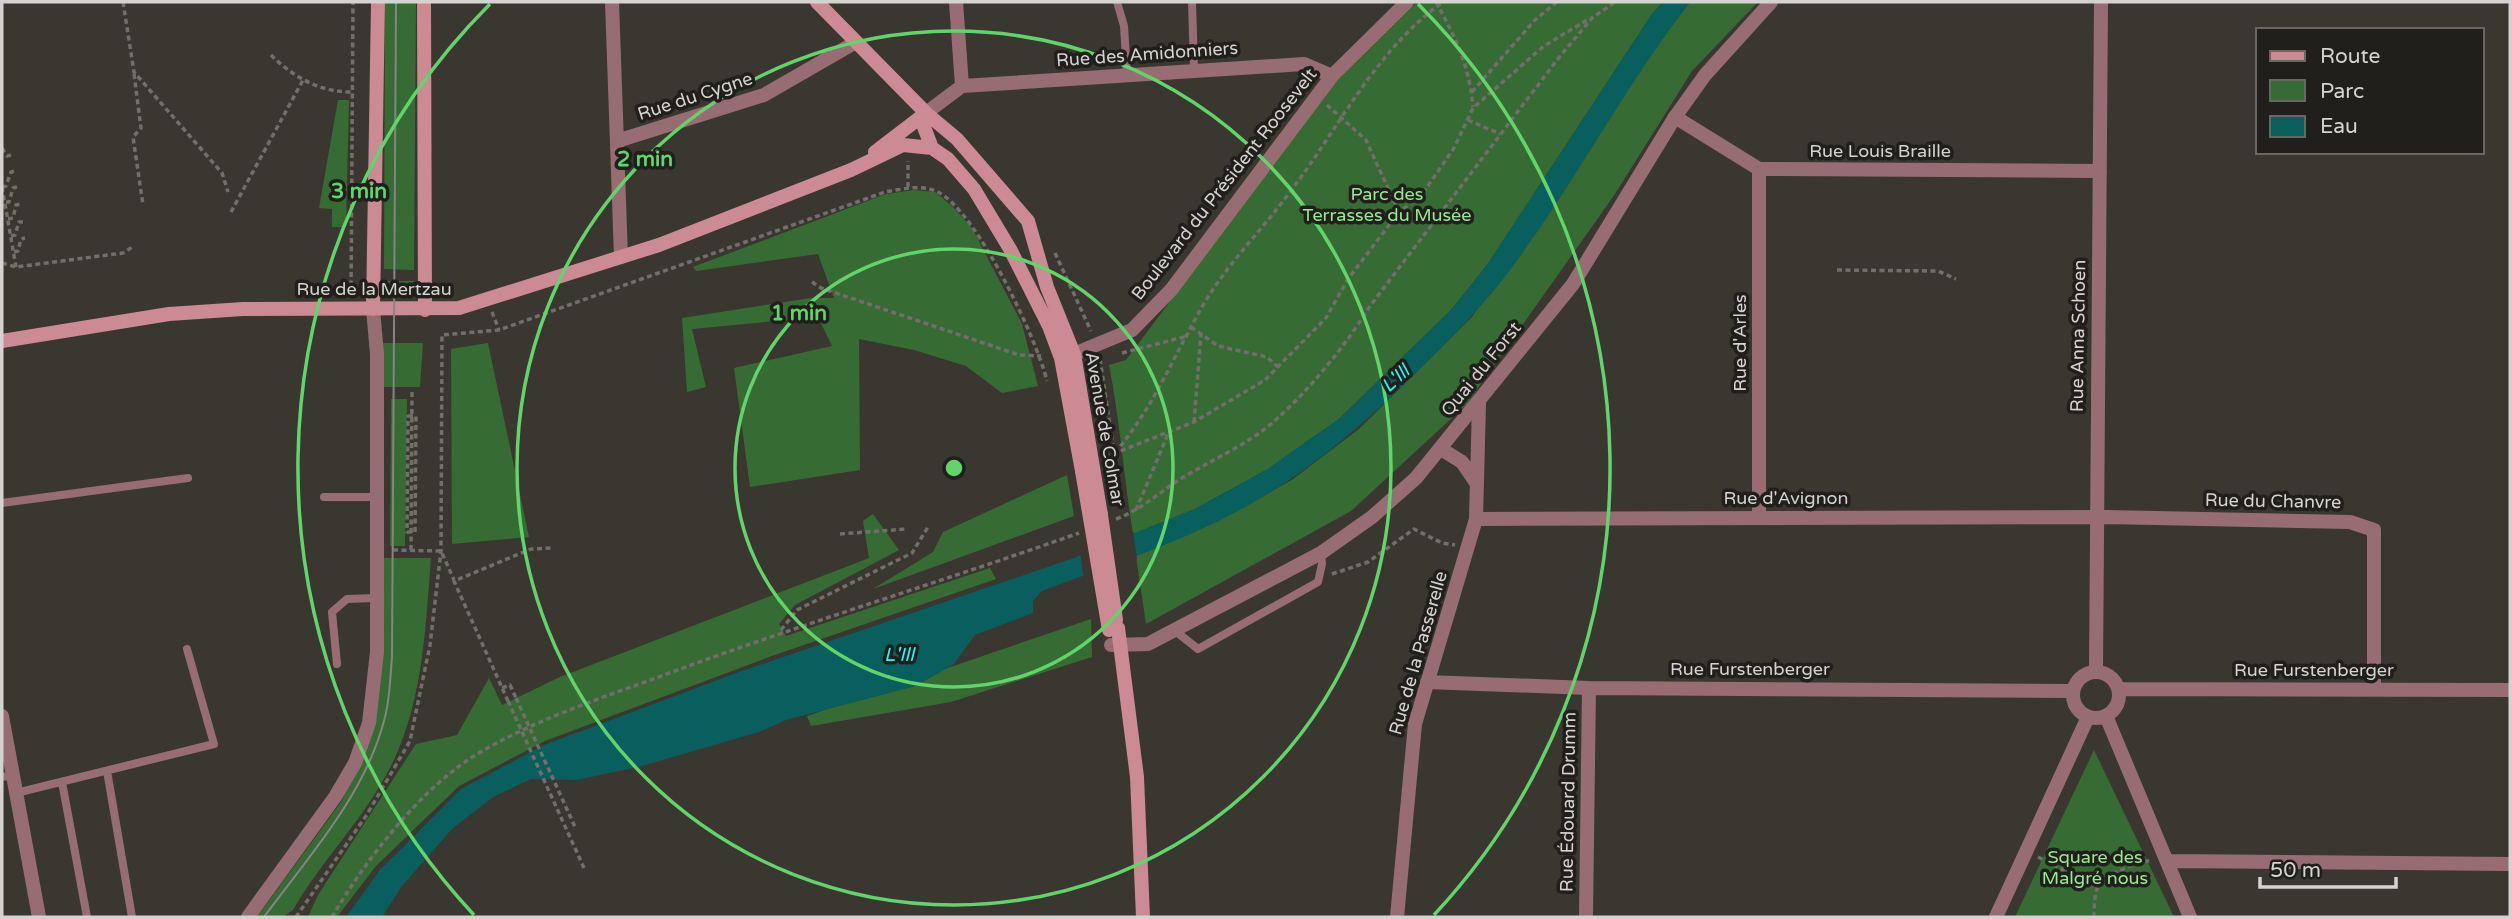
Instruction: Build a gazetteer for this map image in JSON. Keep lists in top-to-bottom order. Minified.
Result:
{"streets":{"main road":["Rue de la Mertzau","Avenue de Colmar"],"street":["Rue des Amidonniers","Rue du Cygne","Rue Louis Braille","Boulevard du Président Roosevelt","Rue Anna Schoen","Rue d'Arles","Quai du Forst","Rue d'Avignon","Rue du Chanvre","Rue de la Passerelle","Rue Furstenberger","Rue Édouard Drumm"]},"crossings":[["Rue des Amidonniers","Boulevard du Président Roosevelt"],["Rue des Amidonniers","Rue de la Mertzau"],["Rue du Cygne","Avenue de Colmar"],["Rue Louis Braille","Rue Anna Schoen"],["Rue Louis Braille","Rue d'Arles"],["Boulevard du Président Roosevelt","Avenue de Colmar"],["Rue de la Mertzau","Avenue de Colmar"],["Rue Anna Schoen","Rue d'Avignon"],["Rue Anna Schoen","Rue du Chanvre"],["Rue Anna Schoen","Rue Furstenberger"],["Rue d'Arles","Rue d'Avignon"],["Quai du Forst","Avenue de Colmar"],["Quai du Forst","Rue de la Passerelle"],["Rue d'Avignon","Rue du Chanvre"],["Rue d'Avignon","Rue de la Passerelle"],["Rue du Chanvre","Rue Furstenberger"],["Rue de la Passerelle","Rue Furstenberger"],["Rue Furstenberger","Rue Édouard Drumm"]],"water":["L'Ill"],"parks":["Parc des Terrasses du Musée","Square des Malgré nous"],"legend":["Route","Parc","Eau"],"scale_bar":"50 m","rings":["2 min","3 min","1 min"]}
